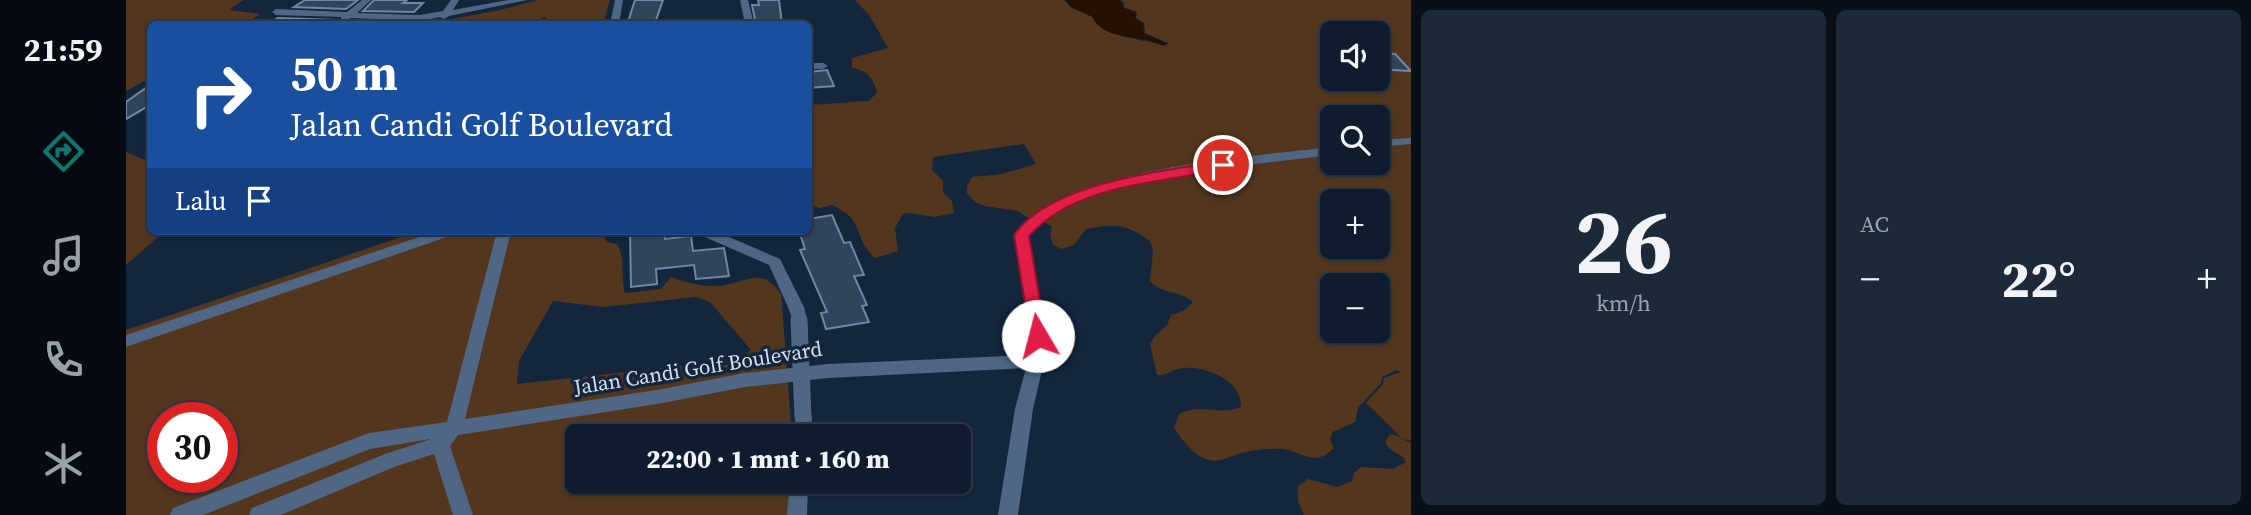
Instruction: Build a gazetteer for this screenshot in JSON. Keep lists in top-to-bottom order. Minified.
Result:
{"streets":{"street":["Jalan Candi Golf Boulevard"]},"page":{"tabs":"21:59","tile":[["26","km/h"],"AC"],"map_buttons":["+","−"],"turn":["50 m","Jalan Candi Golf Boulevard"],"then":"Lalu","heat":["−","22°","+"],"limit":"30","trip":"22:00 · 1 mnt · 160 m"}}
